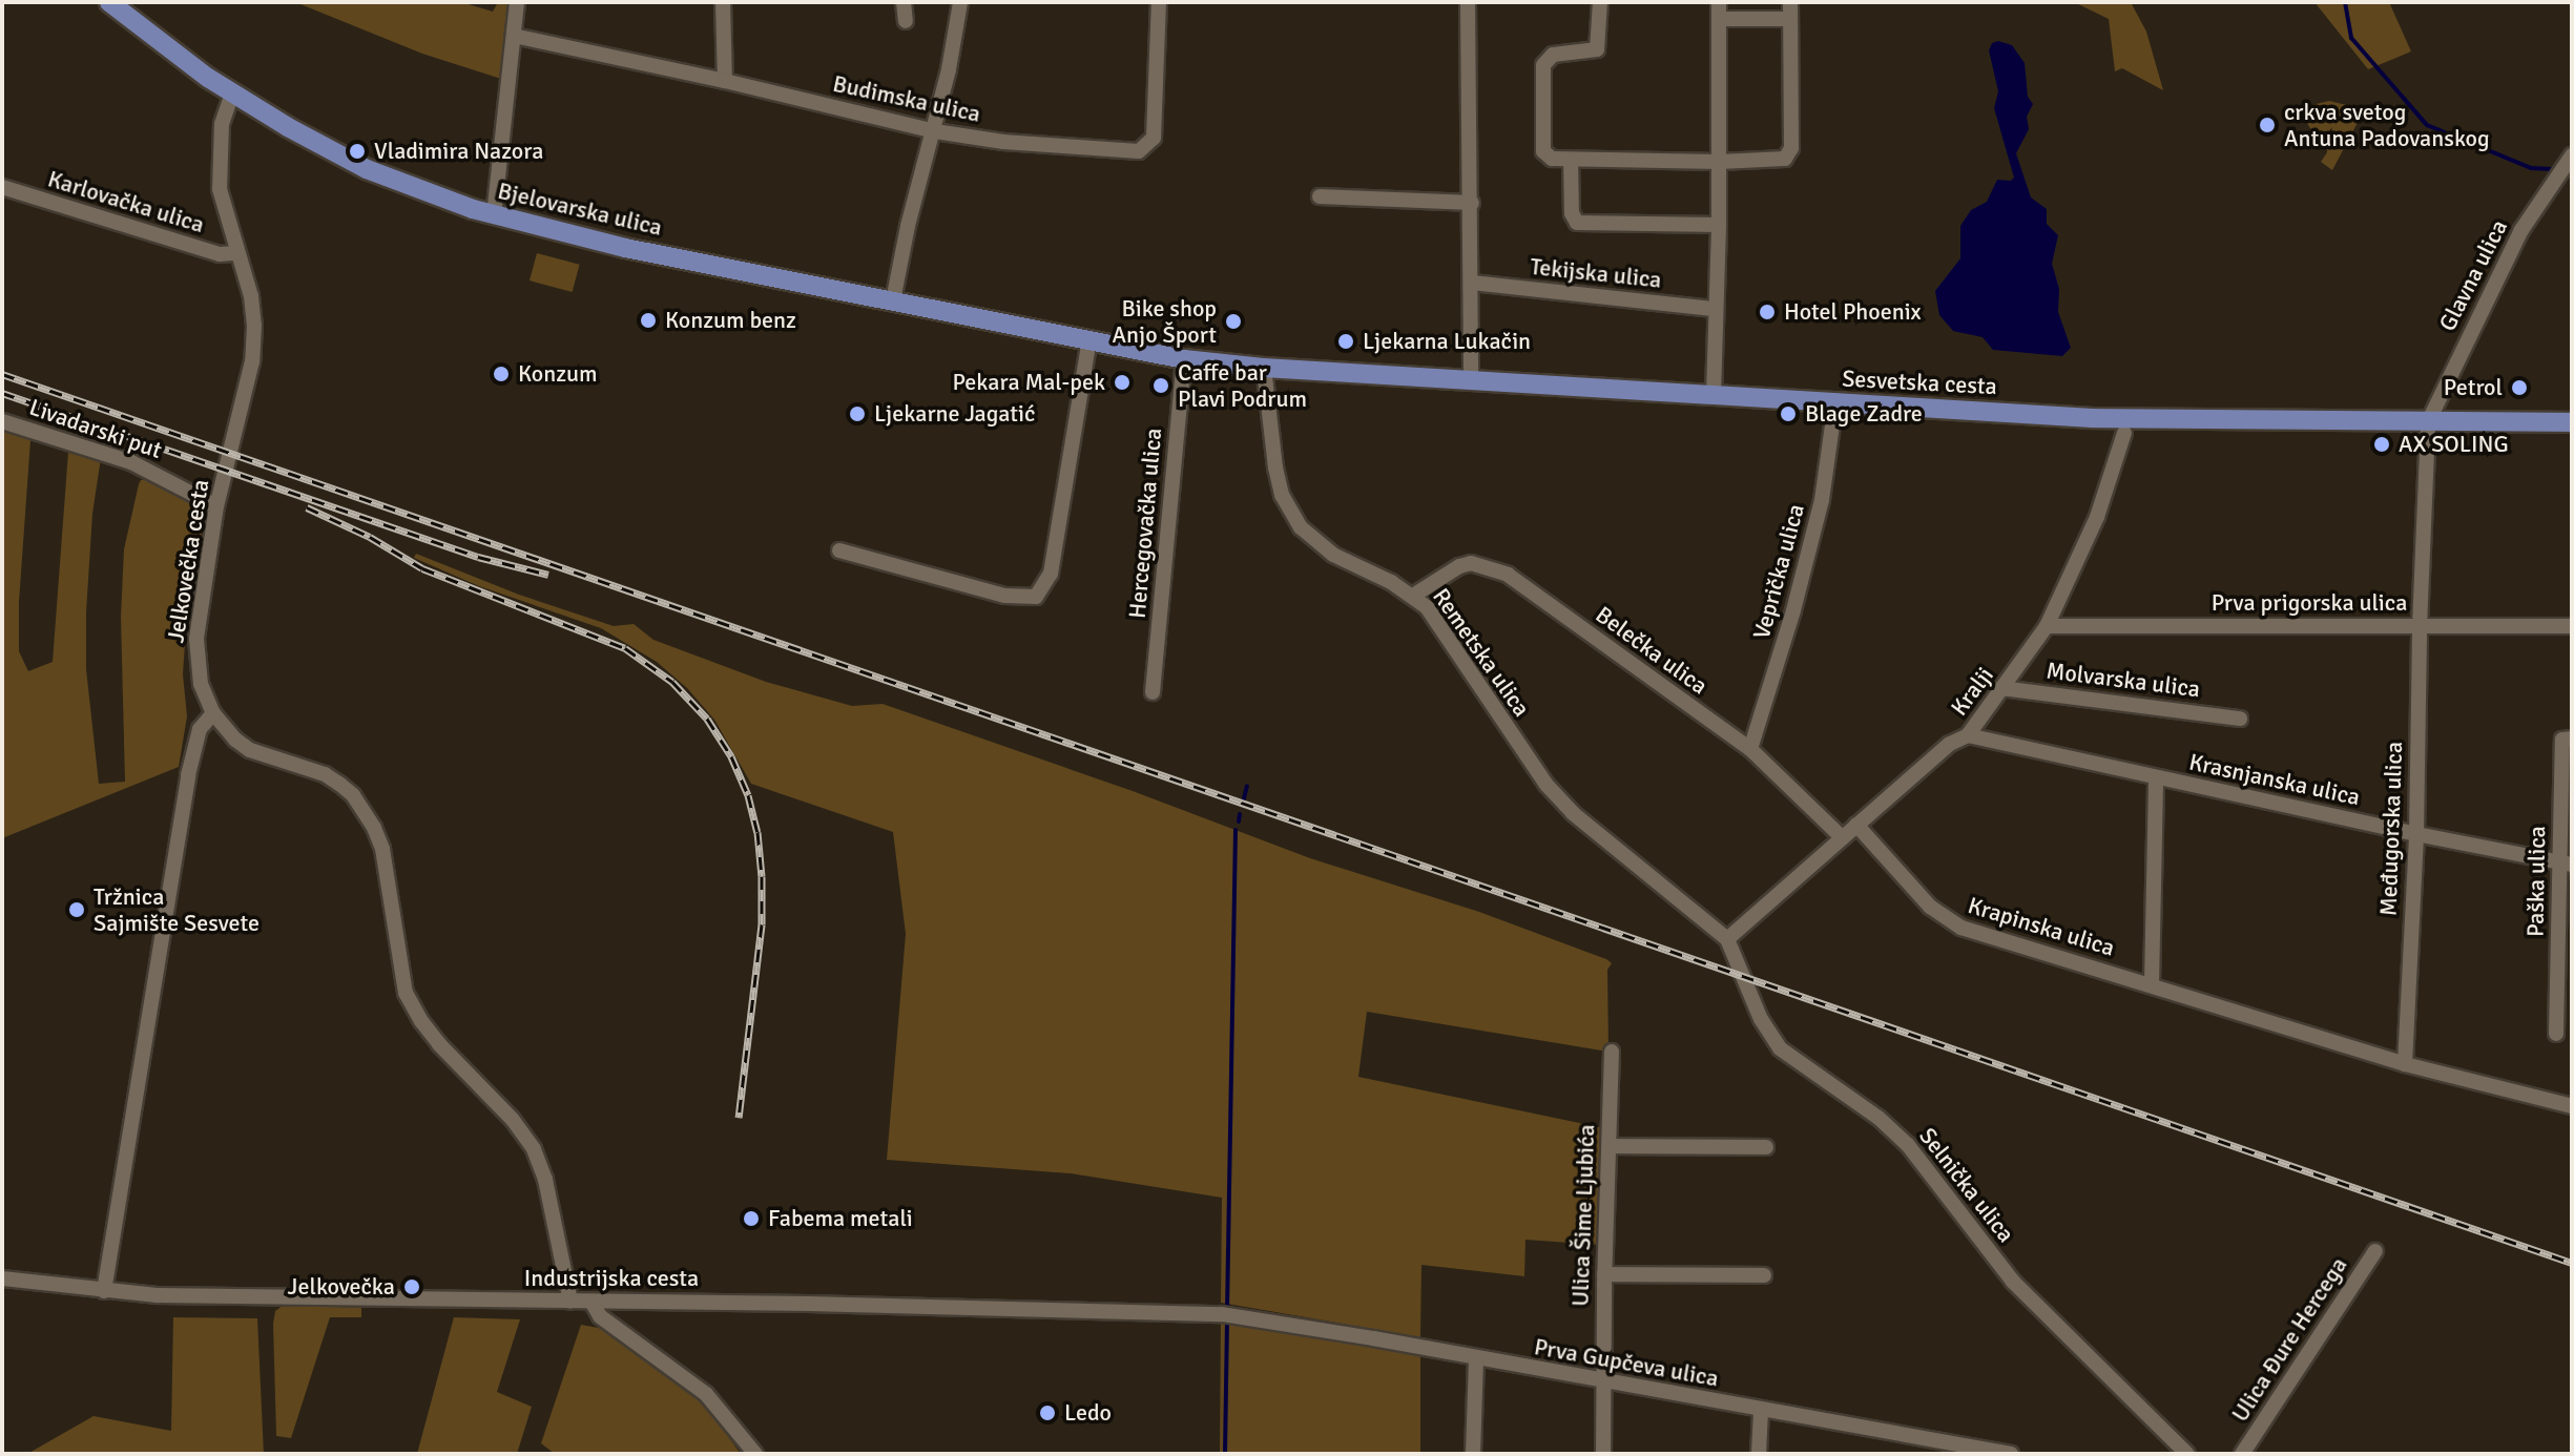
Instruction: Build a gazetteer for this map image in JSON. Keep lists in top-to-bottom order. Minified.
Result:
{"streets":{"main road":["Bjelovarska ulica","Sesvetska cesta"],"street":["Budimska ulica","Karlovačka ulica","Tekijska ulica","Glavna ulica","Livadarski put","Hercegovačka ulica","Jelkovečka cesta","Veprička ulica","Prva prigorska ulica","Belečka ulica","Remetska ulica","Molvarska ulica","Kralji","Krasnjanska ulica","Međugorska ulica","Paška ulica","Krapinska ulica","Selnička ulica","Ulica Šime Ljubića","Industrijska cesta","Ulica Đure Hercega","Prva Gupčeva ulica"]},"crossings":[["Karlovačka ulica","Jelkovečka cesta"],["Bjelovarska ulica","Sesvetska cesta"],["Bjelovarska ulica","Hercegovačka ulica"],["Bjelovarska ulica","Jelkovečka cesta"],["Bjelovarska ulica","Remetska ulica"],["Glavna ulica","Sesvetska cesta"],["Glavna ulica","Međugorska ulica"],["Sesvetska cesta","Veprička ulica"],["Sesvetska cesta","Remetska ulica"],["Sesvetska cesta","Međugorska ulica"],["Livadarski put","Jelkovečka cesta"],["Jelkovečka cesta","Industrijska cesta"],["Veprička ulica","Belečka ulica"],["Prva prigorska ulica","Kralji"],["Prva prigorska ulica","Međugorska ulica"],["Belečka ulica","Remetska ulica"],["Belečka ulica","Kralji"],["Remetska ulica","Kralji"],["Remetska ulica","Selnička ulica"],["Molvarska ulica","Kralji"],["Kralji","Krasnjanska ulica"],["Kralji","Krapinska ulica"],["Kralji","Selnička ulica"],["Krasnjanska ulica","Međugorska ulica"],["Krasnjanska ulica","Paška ulica"],["Međugorska ulica","Krapinska ulica"],["Ulica Šime Ljubića","Prva Gupčeva ulica"],["Industrijska cesta","Prva Gupčeva ulica"]],"places":["crkva svetog Antuna Padovanskog","Vladimira Nazora","Hotel Phoenix","Konzum benz","Bike shop Anjo Šport","Ljekarna Lukačin","Konzum","Pekara Mal-pek","Caffe bar Plavi Podrum","Petrol","Ljekarne Jagatić","Blage Zadre","AX SOLING","Tržnica Sajmište Sesvete","Fabema metali","Jelkovečka","Ledo"]}
